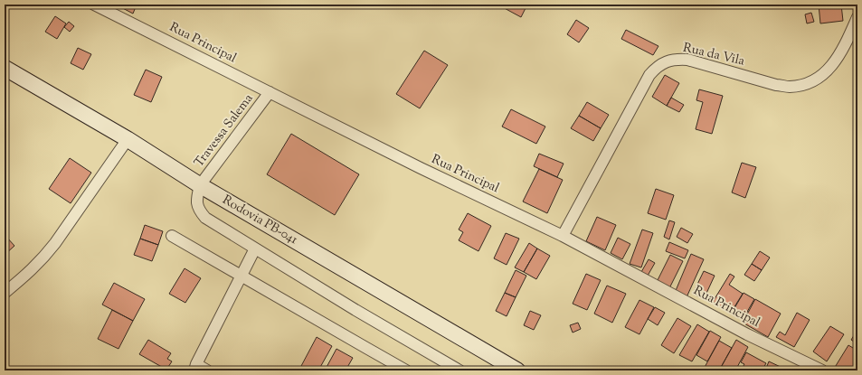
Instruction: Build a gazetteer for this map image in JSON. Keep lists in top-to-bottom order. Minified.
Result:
{"streets":{"main road":["Rodovia PB-041"],"street":["Rua Principal","Rua da Vila","Travessa Salema"]},"crossings":[["Rua Principal","Rua da Vila"],["Rua Principal","Travessa Salema"],["Travessa Salema","Rodovia PB-041"]]}
